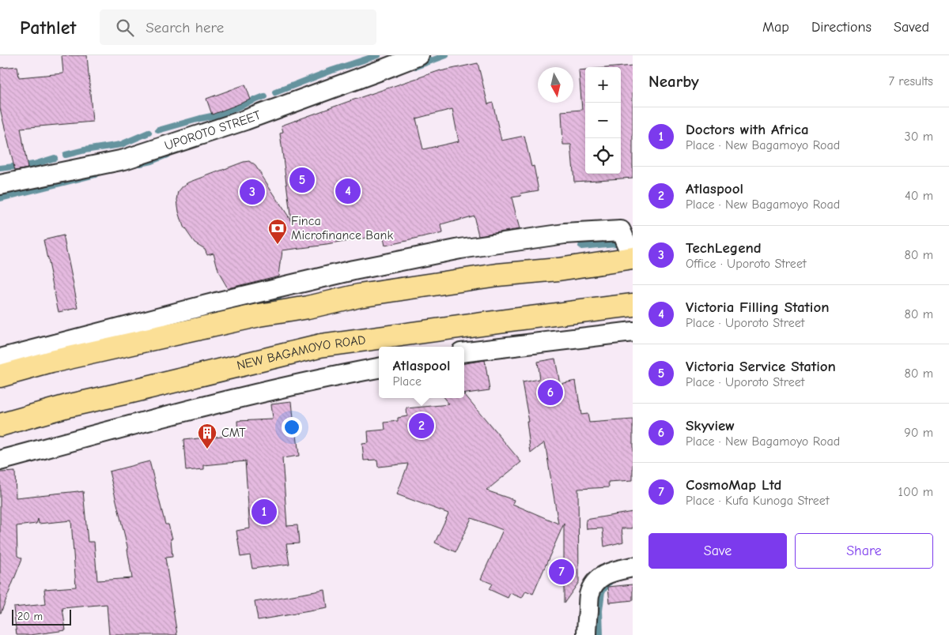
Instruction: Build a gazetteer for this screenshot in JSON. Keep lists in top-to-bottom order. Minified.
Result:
{"streets":{"highway":["NEW BAGAMOYO ROAD"],"street":["UPOROTO STREET"]},"places":{"bank":["Finca Microfinance Bank"],"building":["CMT"]},"scale_bar":"20 m","north":"bottom","page":{"header":"Pathlet","search":"Search here","nav":["Map","Directions","Saved"],"heading":["Nearby","7 results"],"map_buttons":["+","−"],"list":[{"mark":"1","name":"Doctors with Africa","note":"Place · New Bagamoyo Road","value":"30 m"},{"mark":"2","name":"Atlaspool","note":"Place · New Bagamoyo Road","value":"40 m"},{"mark":"3","name":"TechLegend","note":"Office · Uporoto Street","value":"80 m"},{"mark":"4","name":"Victoria Filling Station","note":"Place · Uporoto Street","value":"80 m"},{"mark":"5","name":"Victoria Service Station","note":"Place · Uporoto Street","value":"80 m"},{"mark":"6","name":"Skyview","note":"Place · New Bagamoyo Road","value":"90 m"},{"mark":"7","name":"CosmoMap Ltd","note":"Place · Kufa Kunoga Street","value":"100 m"}],"pins":["5","4","3","6","2","1","7"],"popup":["Atlaspool","Place"],"buttons":["Save","Share"],"scale":"20 m"}}
